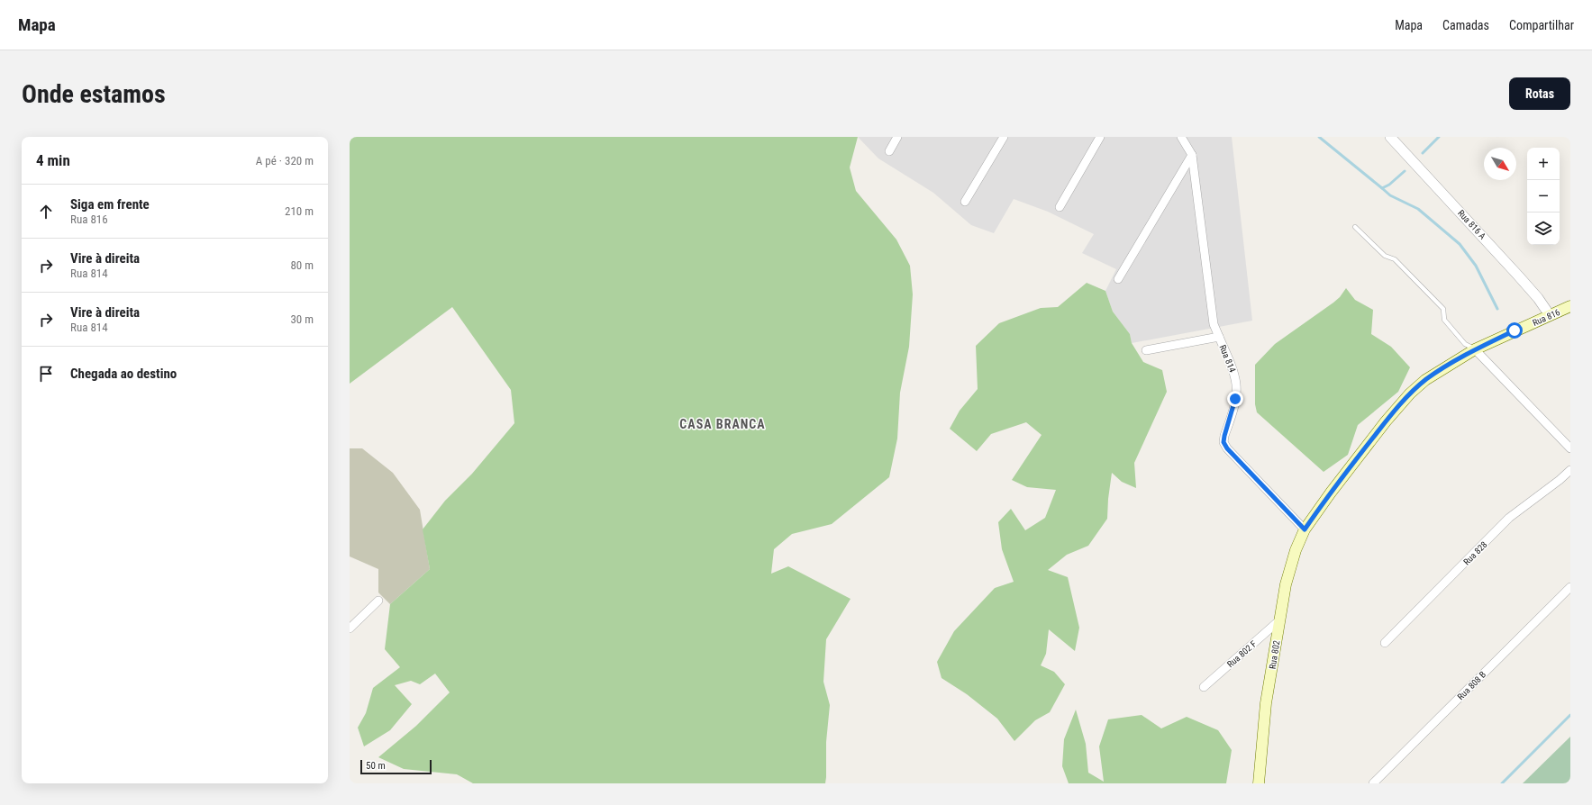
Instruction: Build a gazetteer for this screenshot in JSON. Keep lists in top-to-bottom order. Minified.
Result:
{"streets":{"main road":["Rua 816","Rua 802"],"street":["Rua 816 A","Rua 814","Rua 828","Rua 802 F","Rua 808 B"]},"crossings":[["Rua 816 A","Rua 816"],["Rua 816","Rua 814"],["Rua 816","Rua 802"],["Rua 814","Rua 802"],["Rua 802 F","Rua 802"]],"districts":["CASA BRANCA"],"scale_bar":"50 m","north":"bottom right","page":{"header":"Mapa","nav":["Mapa","Camadas","Compartilhar"],"buttons":"Rotas","title":"Onde estamos","heading":["4 min","A pé · 320 m"],"map_buttons":["+","−"],"list":[["Siga em frente","Rua 816","210 m"],["Vire à direita","Rua 814","80 m"],["Vire à direita","Rua 814","30 m"],"Chegada ao destino"],"scale":"50 m"}}
